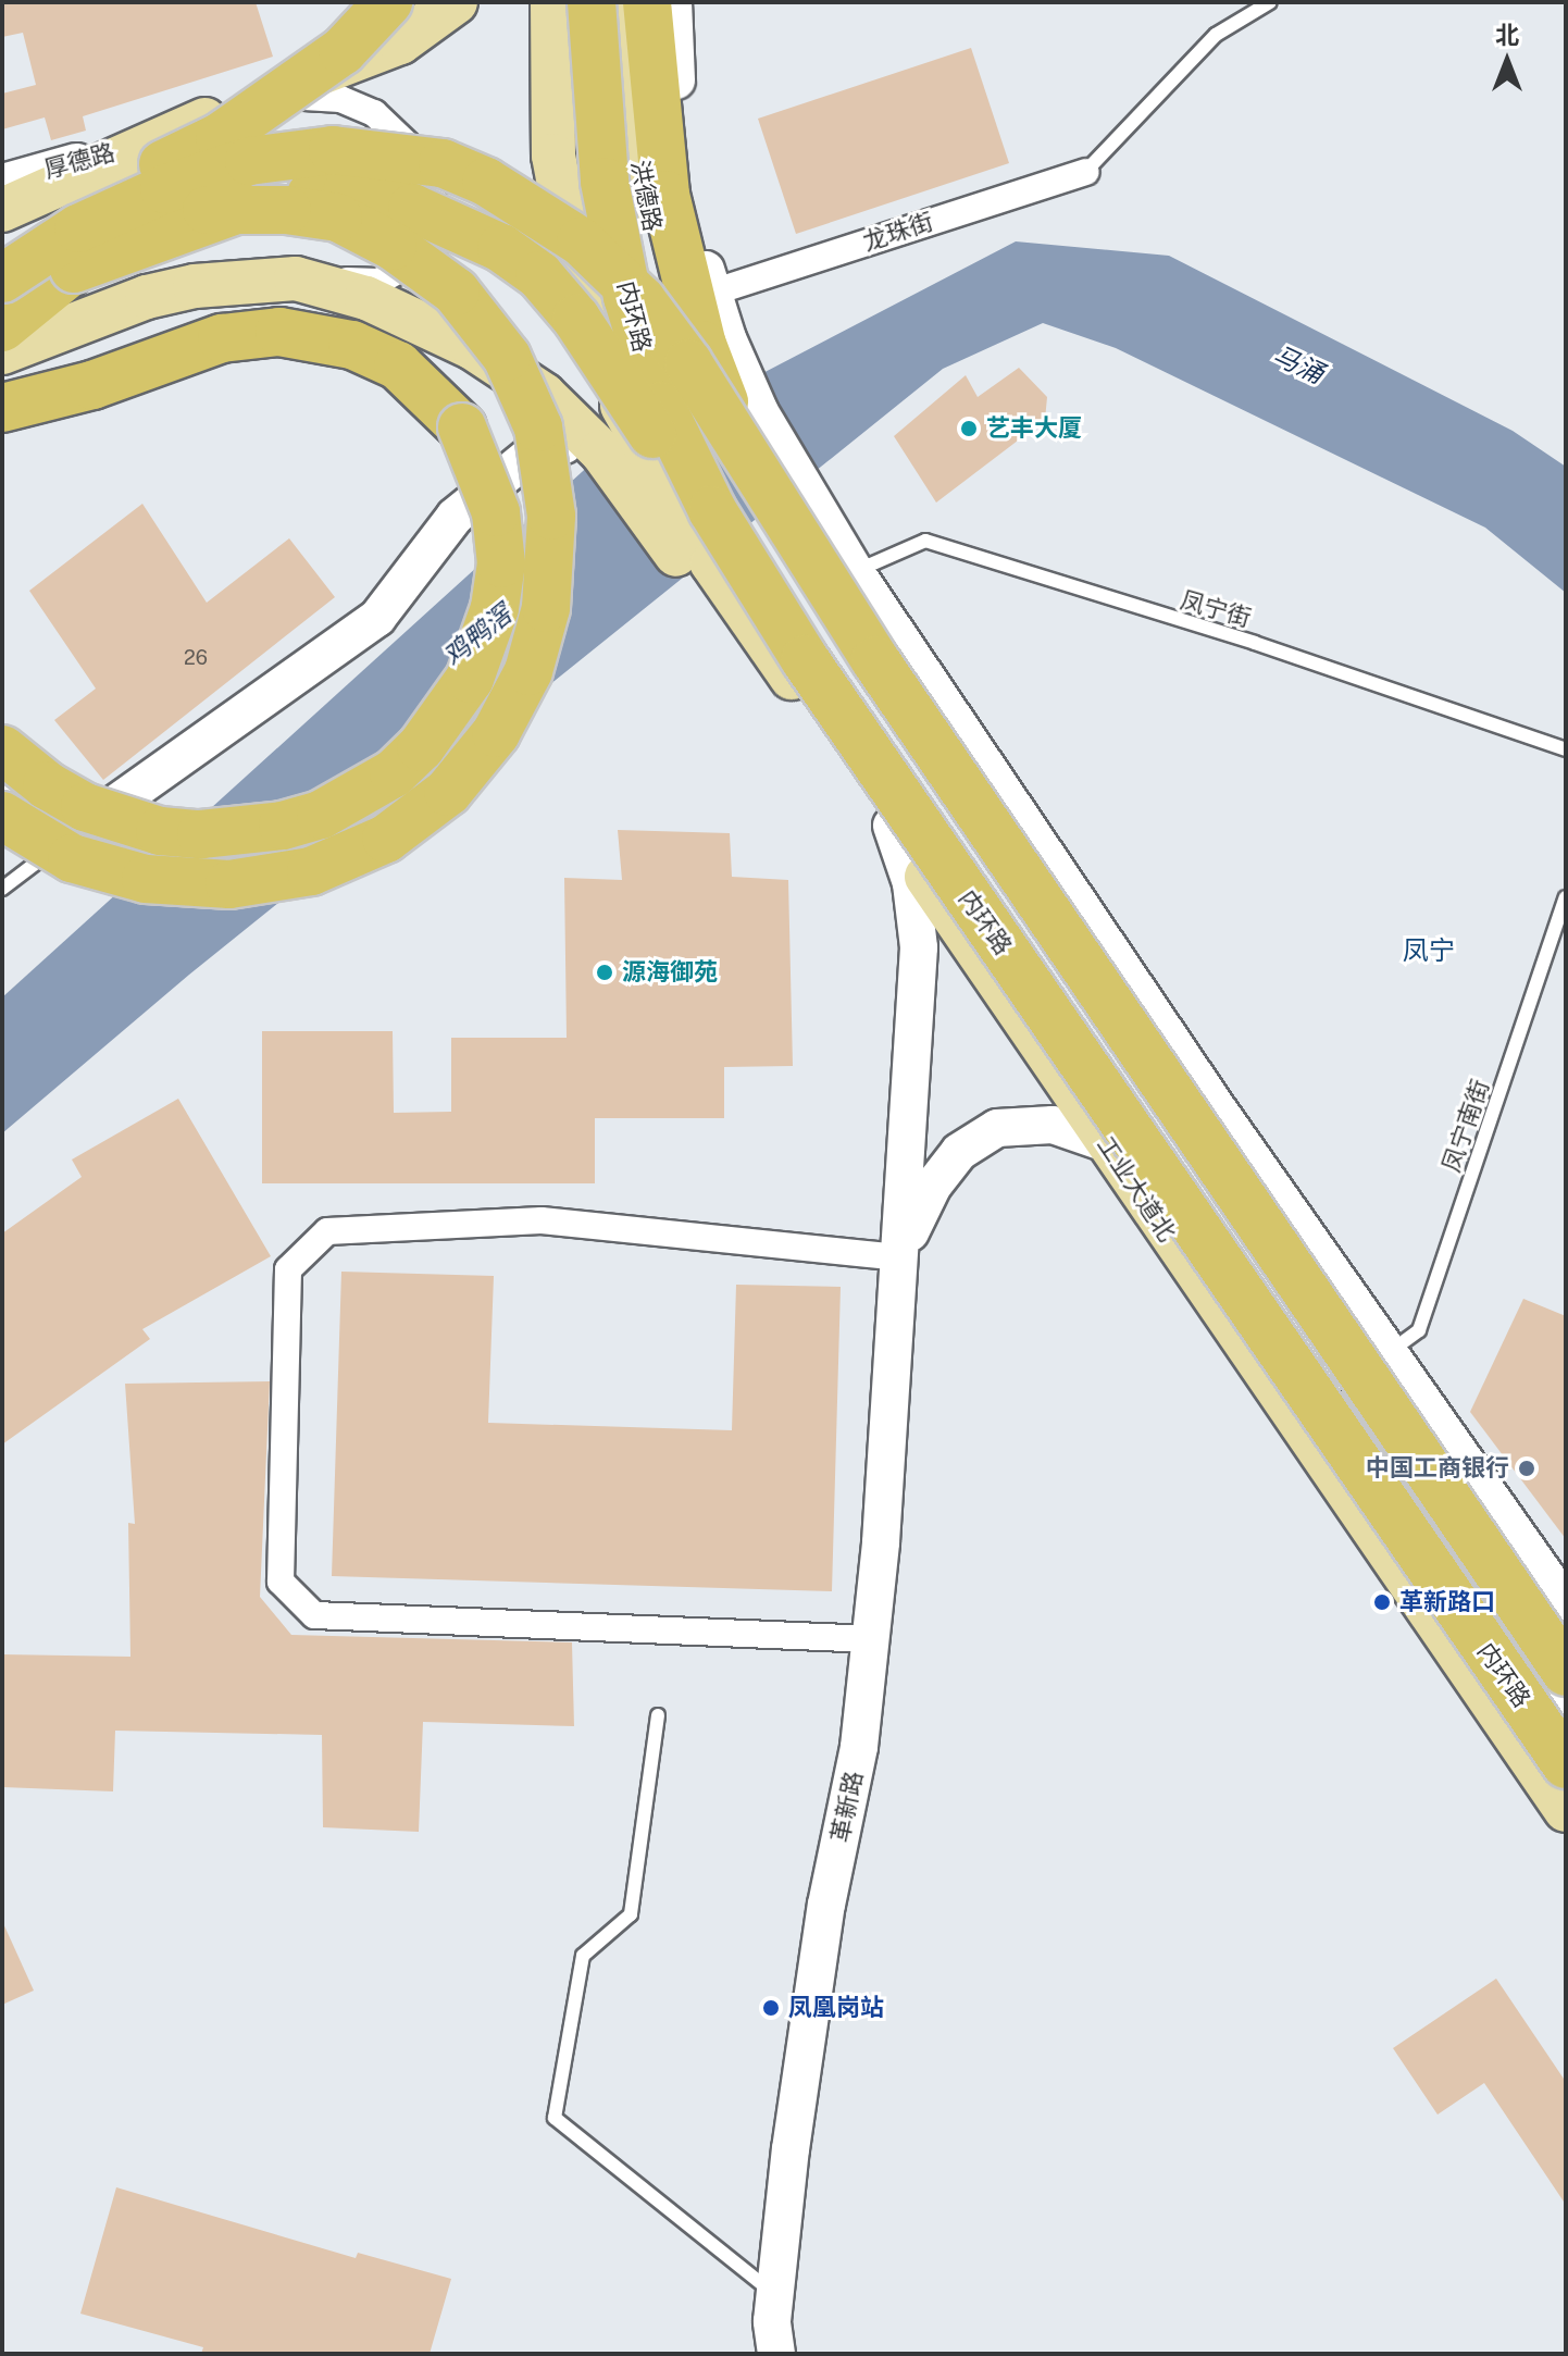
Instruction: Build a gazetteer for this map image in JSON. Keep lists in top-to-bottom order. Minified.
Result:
{"streets":{"highway":["内环路"],"main road":["洪德路","工业大道北"],"street":["厚德路","龙珠街","革新路"],"lane":["凤宁街","凤宁南街"]},"crossings":[["洪德路","内环路"],["洪德路","工业大道北"],["内环路","工业大道北"],["工业大道北","革新路"]],"districts":["凤宁"],"water":["马涌","鸡鸭滘"],"places":["艺丰大厦","源海御苑","中国工商银行","革新路口","凤凰岗站"],"house_numbers":["26"],"north":"top"}
